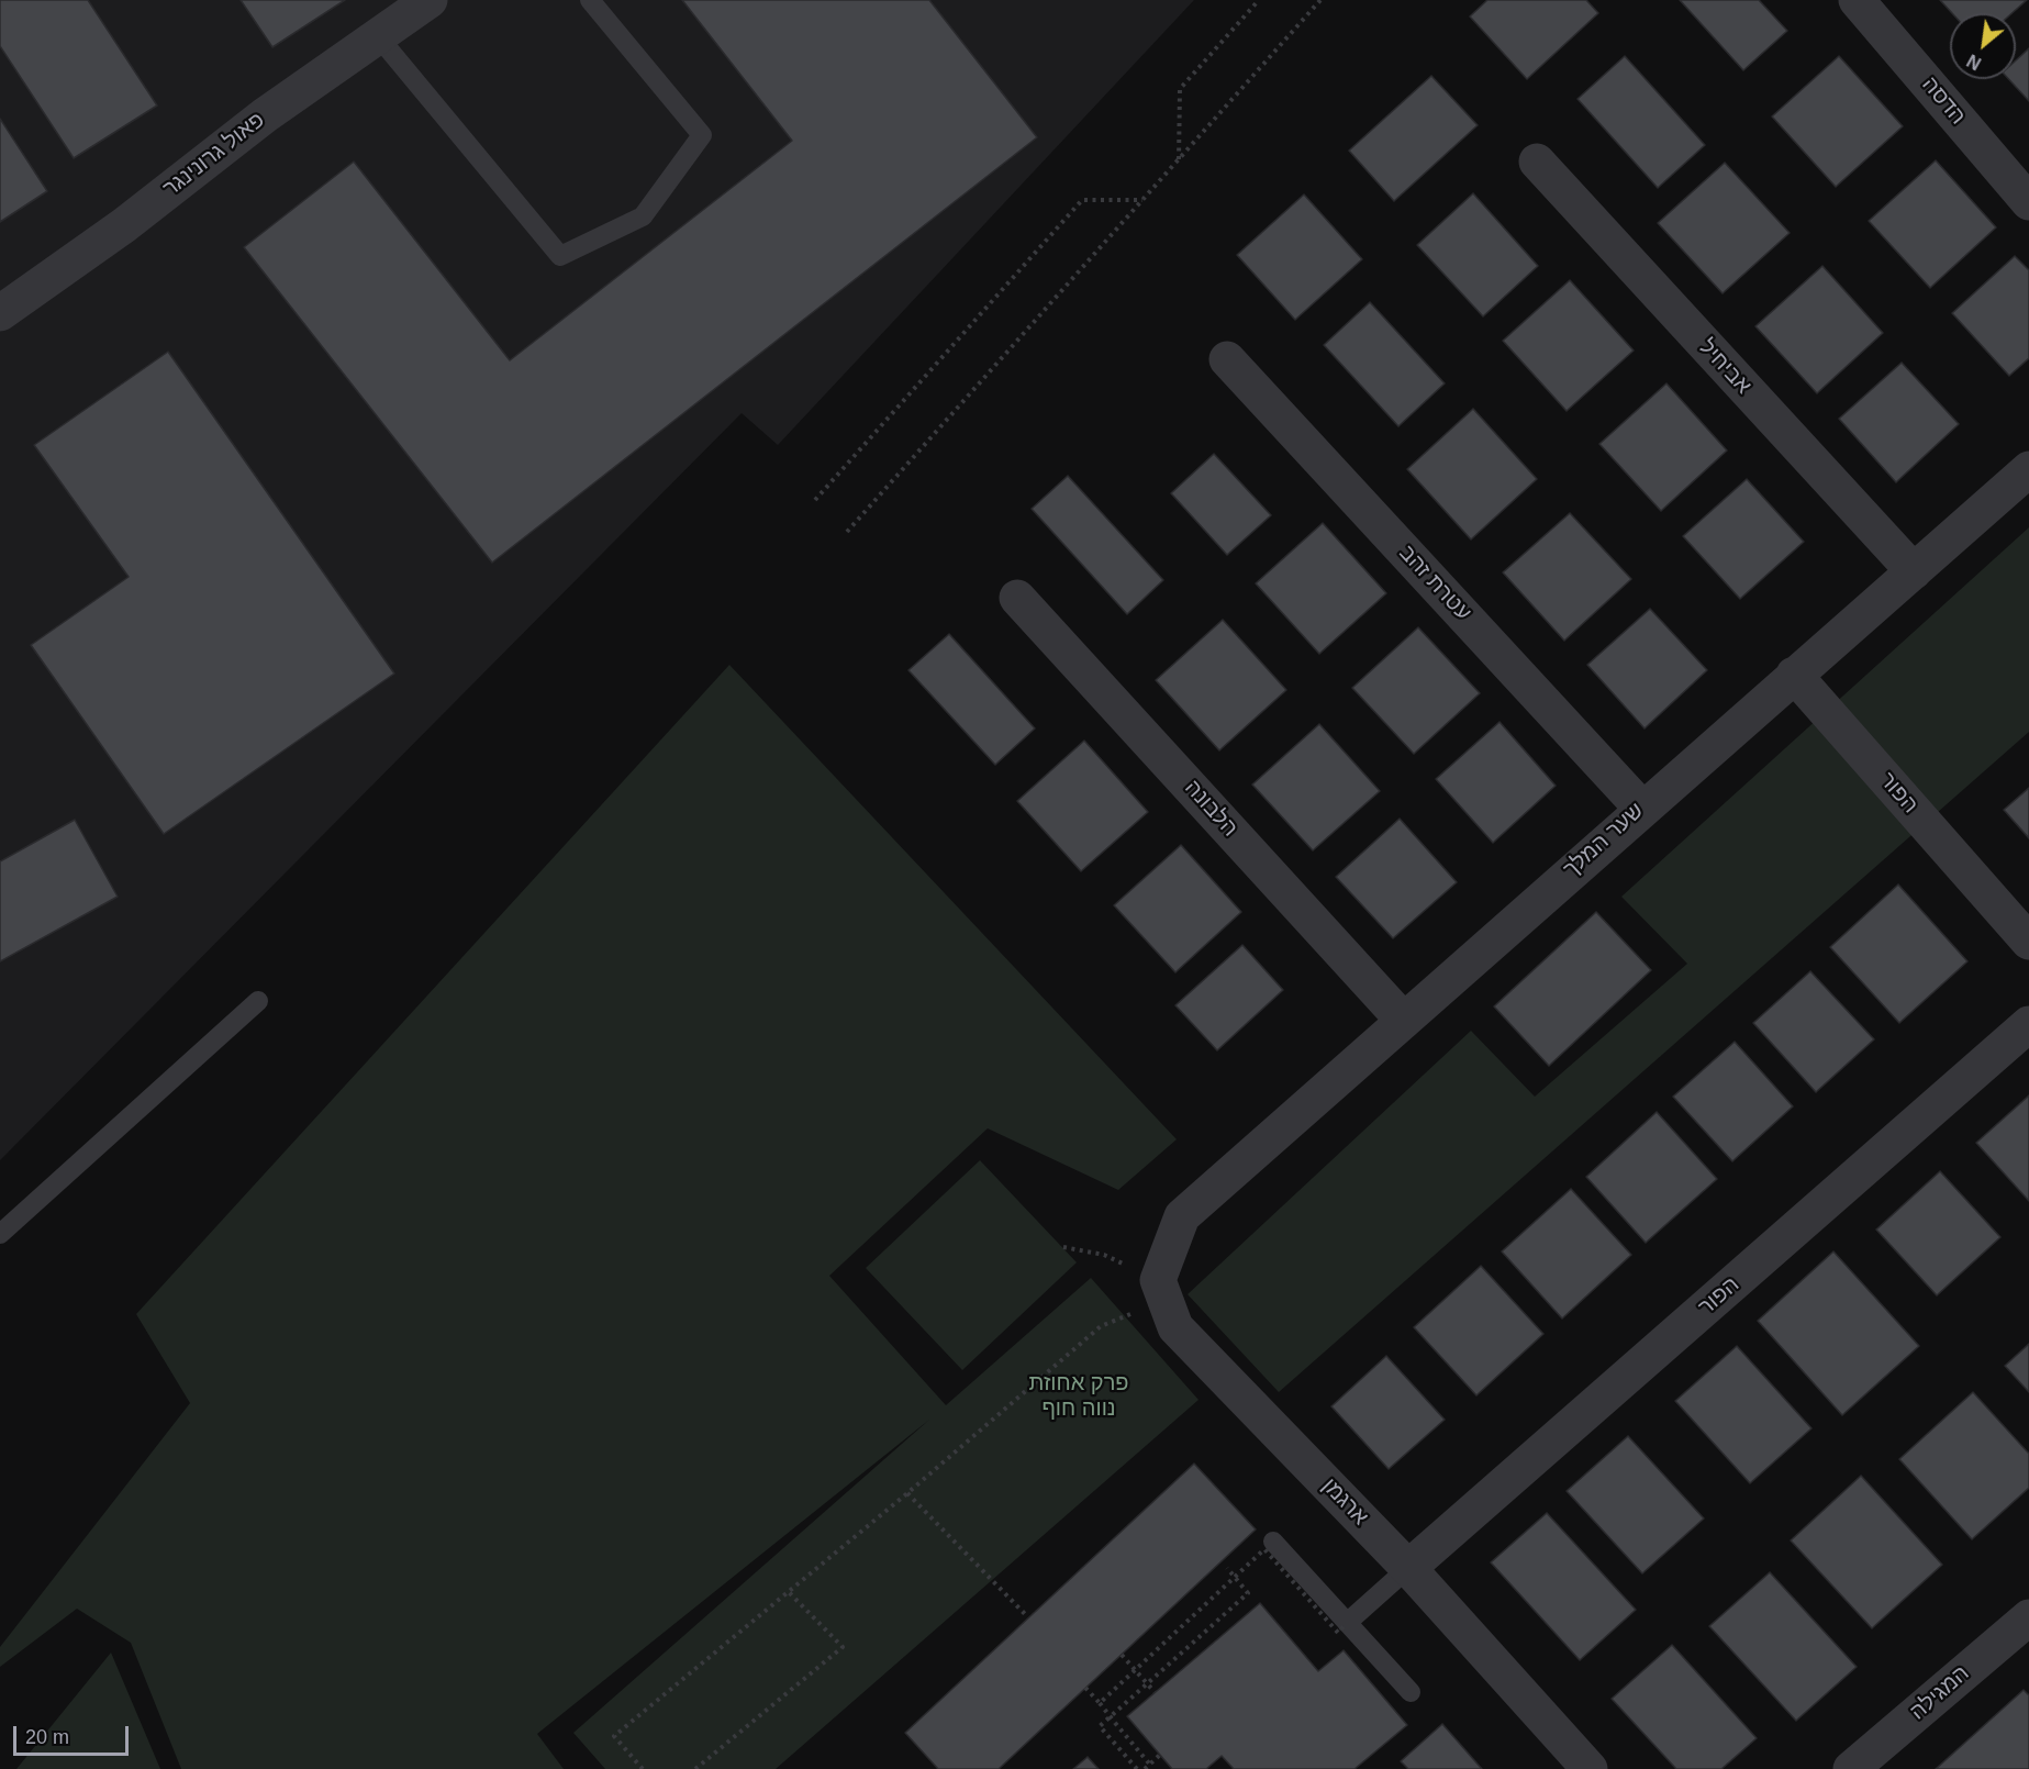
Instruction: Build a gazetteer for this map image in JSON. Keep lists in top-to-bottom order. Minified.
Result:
{"streets":{"street":["הדסה","פאול גרונינגר","אביחיל","עטרת זהב","הפור","הלבונה","שער המלך","ארגמן","המגילה"]},"crossings":[["אביחיל","שער המלך"],["עטרת זהב","שער המלך"],["הפור","שער המלך"],["הפור","ארגמן"],["הלבונה","שער המלך"],["שער המלך","ארגמן"]],"parks":["פרק אחוזת נווה חוף"],"scale_bar":"20 m","north":"bottom left"}
